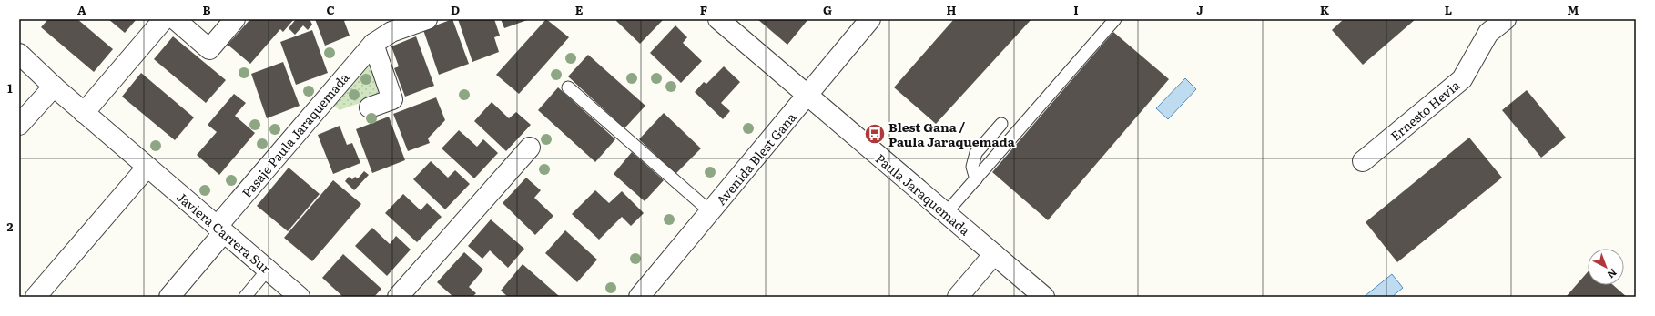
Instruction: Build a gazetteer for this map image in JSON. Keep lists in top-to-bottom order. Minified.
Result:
{"streets":{"street":["Ernesto Hevia","Pasaje Paula Jaraquemada","Avenida Blest Gana","Paula Jaraquemada","Javiera Carrera Sur"]},"crossings":[["Pasaje Paula Jaraquemada","Javiera Carrera Sur"],["Avenida Blest Gana","Paula Jaraquemada"]],"places":{"bus stop":["Blest Gana / Paula Jaraquemada"]},"north":"bottom right","grid":{"columns":["A","B","C","D","E","F","G","H","I","J","K","L","M"],"rows":["1","2"]}}
